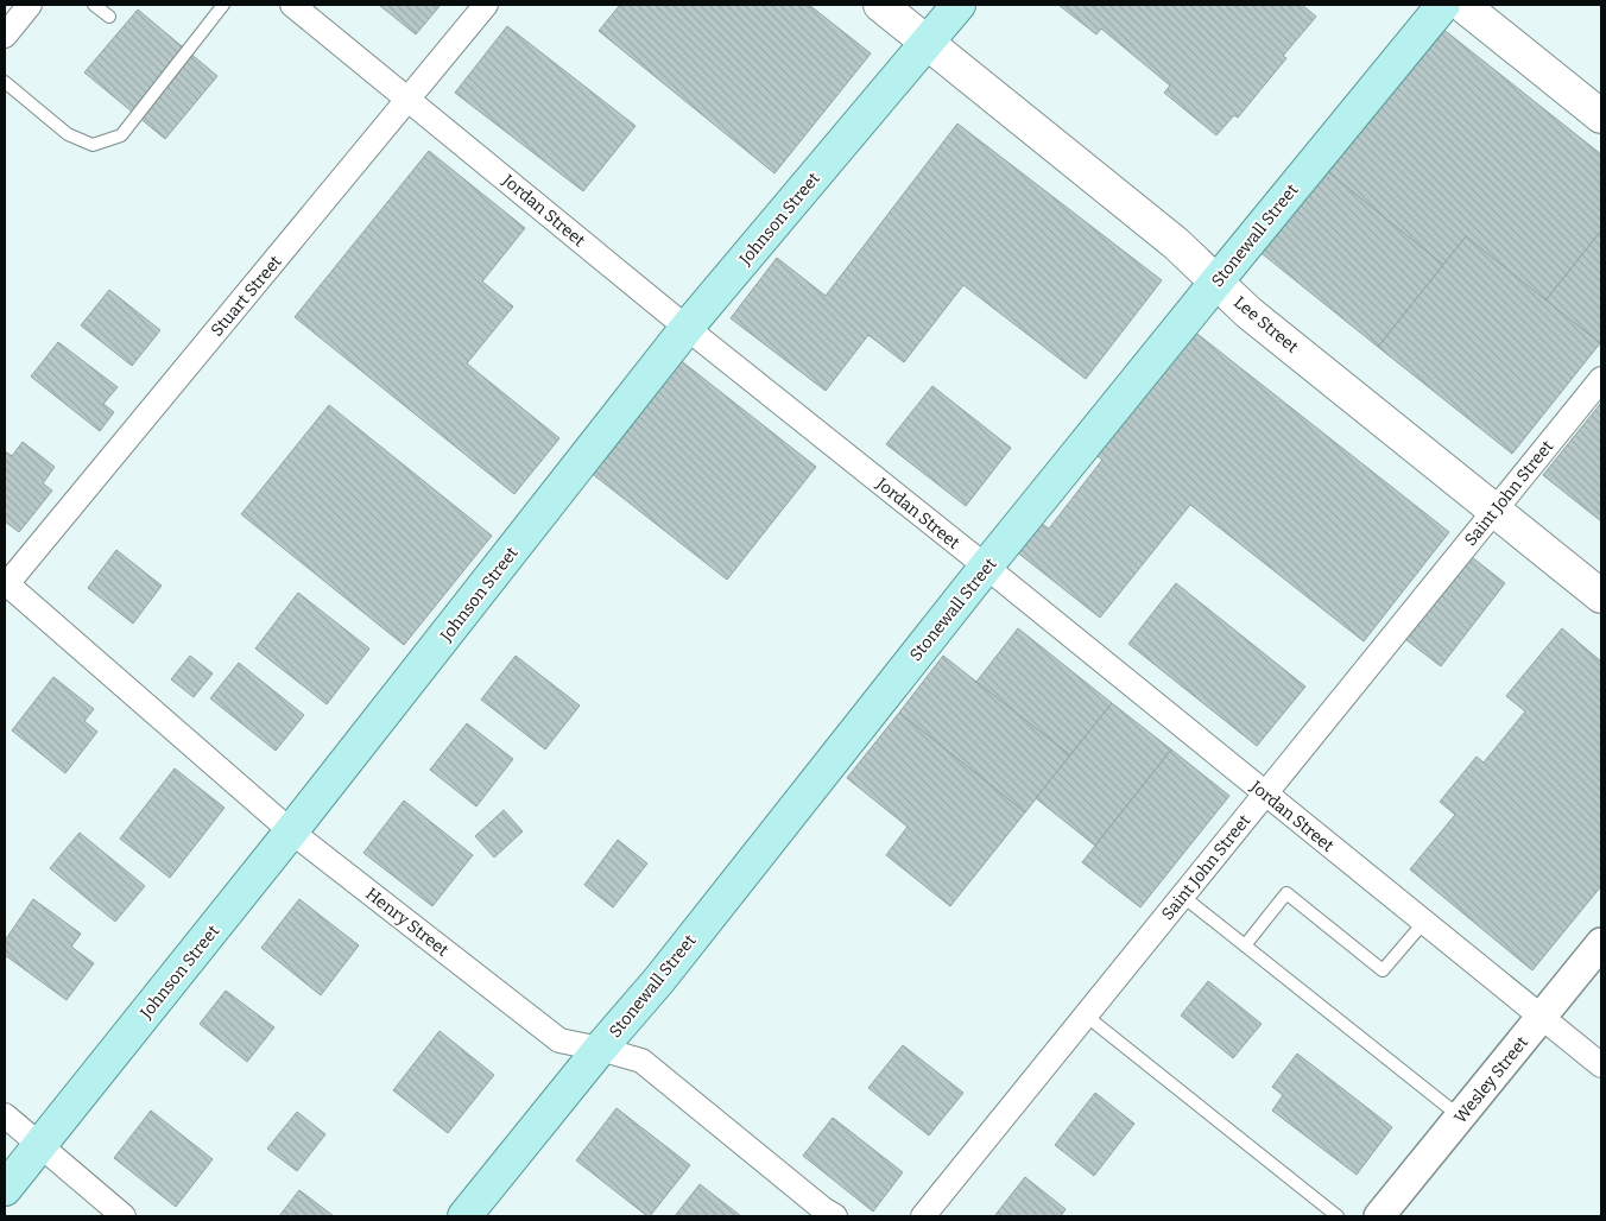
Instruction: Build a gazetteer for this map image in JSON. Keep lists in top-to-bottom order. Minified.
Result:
{"streets":{"main road":["Johnson Street","Stonewall Street","Lee Street"],"street":["Jordan Street","Stuart Street","Saint John Street","Henry Street","Wesley Street"]},"crossings":[["Jordan Street","Johnson Street"],["Jordan Street","Stonewall Street"],["Jordan Street","Stuart Street"],["Jordan Street","Saint John Street"],["Jordan Street","Wesley Street"],["Johnson Street","Lee Street"],["Johnson Street","Henry Street"],["Stonewall Street","Lee Street"],["Stonewall Street","Henry Street"],["Stuart Street","Henry Street"],["Lee Street","Saint John Street"]]}
